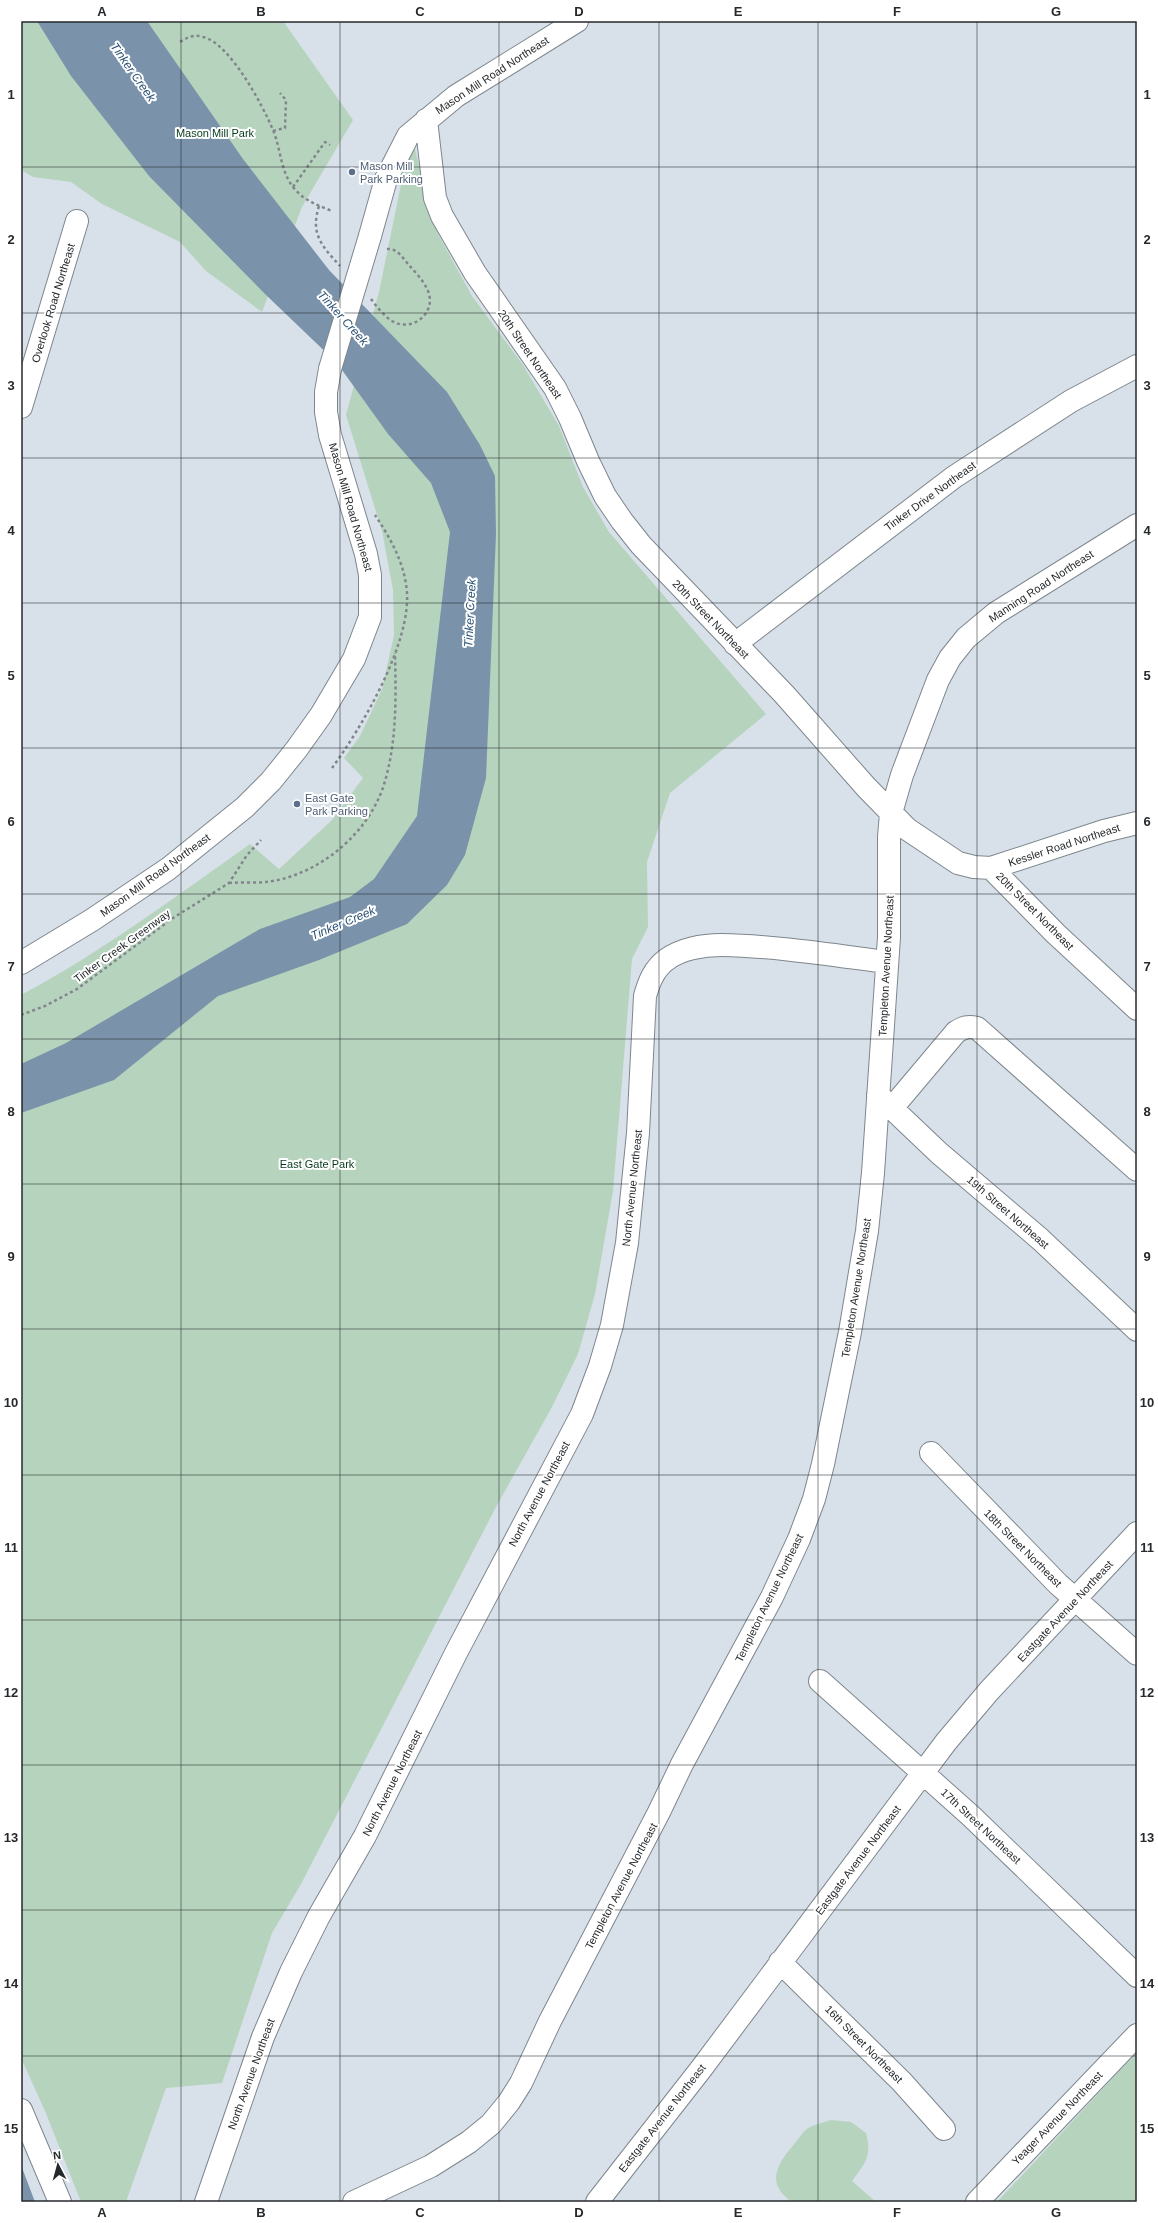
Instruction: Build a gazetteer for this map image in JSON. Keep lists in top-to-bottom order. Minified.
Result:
{"streets":{"street":["Mason Mill Road Northeast","Overlook Road Northeast","20th Street Northeast","Tinker Drive Northeast","Manning Road Northeast","Kessler Road Northeast","Templeton Avenue Northeast","North Avenue Northeast","19th Street Northeast","18th Street Northeast","Eastgate Avenue Northeast","17th Street Northeast","16th Street Northeast","Yeager Avenue Northeast"],"path":["Tinker Creek Greenway"]},"crossings":[["Mason Mill Road Northeast","20th Street Northeast"],["20th Street Northeast","Tinker Drive Northeast"],["20th Street Northeast","Manning Road Northeast"],["20th Street Northeast","Kessler Road Northeast"],["20th Street Northeast","Templeton Avenue Northeast"],["Manning Road Northeast","Templeton Avenue Northeast"],["Templeton Avenue Northeast","North Avenue Northeast"],["Templeton Avenue Northeast","19th Street Northeast"],["18th Street Northeast","Eastgate Avenue Northeast"],["Eastgate Avenue Northeast","17th Street Northeast"],["Eastgate Avenue Northeast","16th Street Northeast"]],"water":["Tinker Creek"],"parks":["Mason Mill Park","East Gate Park"],"places":["Mason Mill Park Parking","East Gate Park Parking"],"north":"top","grid":{"columns":["A","B","C","D","E","F","G"],"rows":["1","2","3","4","5","6","7","8","9","10","11","12","13","14","15"]}}
